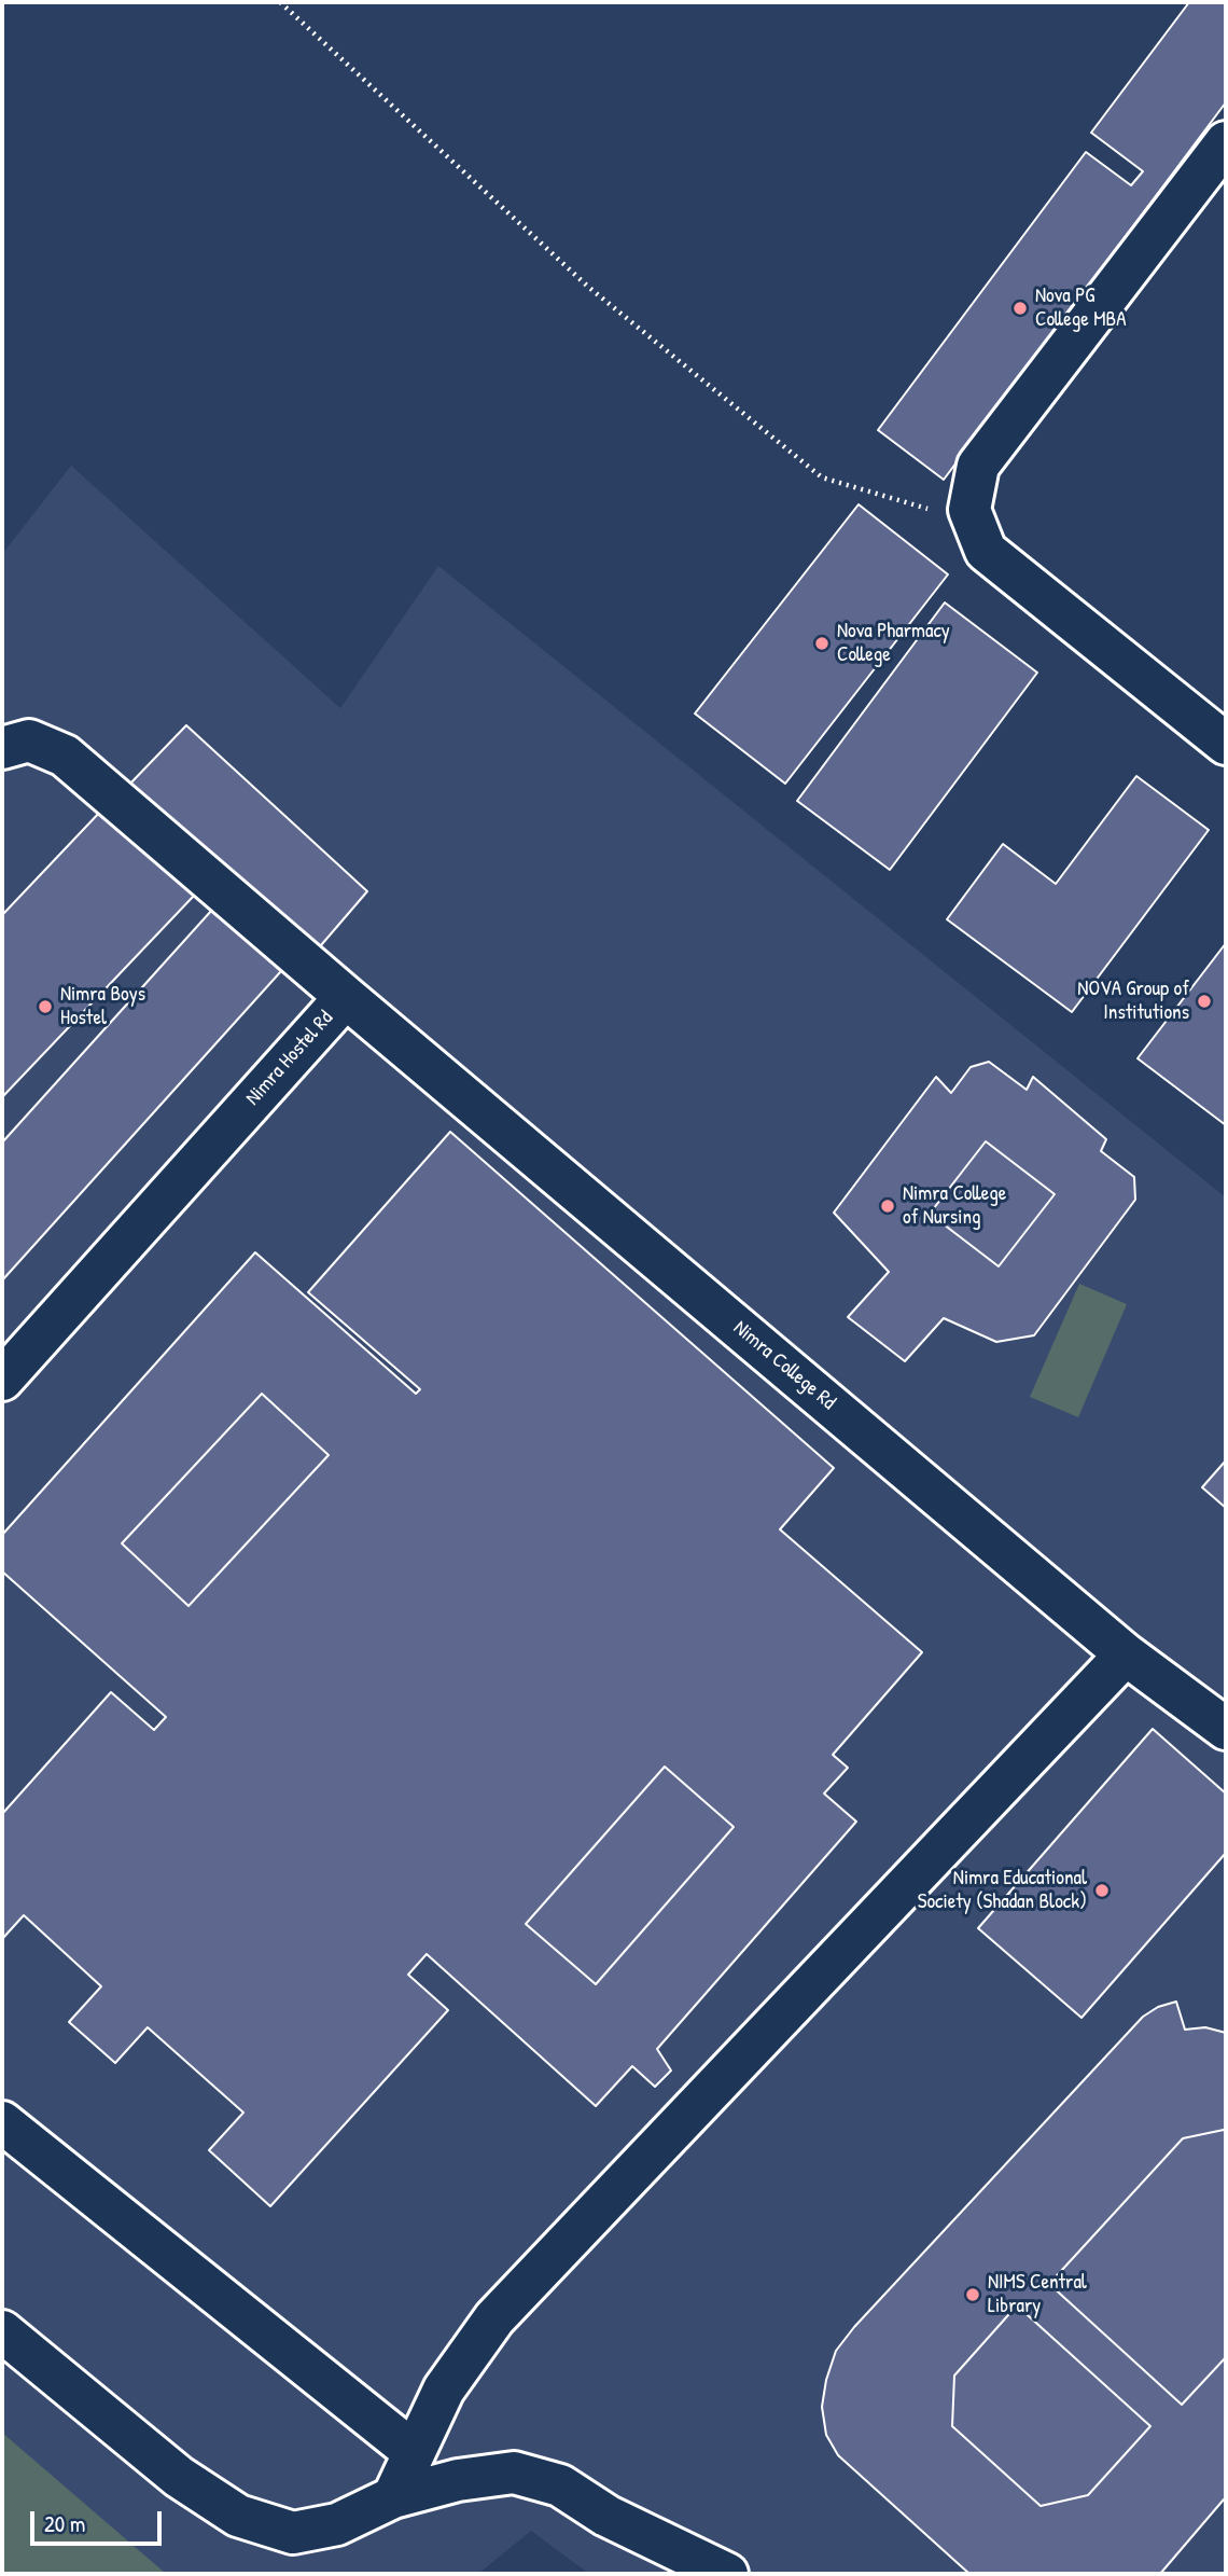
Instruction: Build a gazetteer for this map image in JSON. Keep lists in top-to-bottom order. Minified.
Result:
{"streets":{"street":["Nimra Hostel Rd","Nimra College Rd"]},"crossings":[["Nimra Hostel Rd","Nimra College Rd"]],"places":["Nova PG College MBA","Nova Pharmacy College","NOVA Group of Institutions","Nimra Boys Hostel","Nimra College of Nursing","Nimra Educational Society (Shadan Block)","NIMS Central Library"],"scale_bar":"20 m"}
